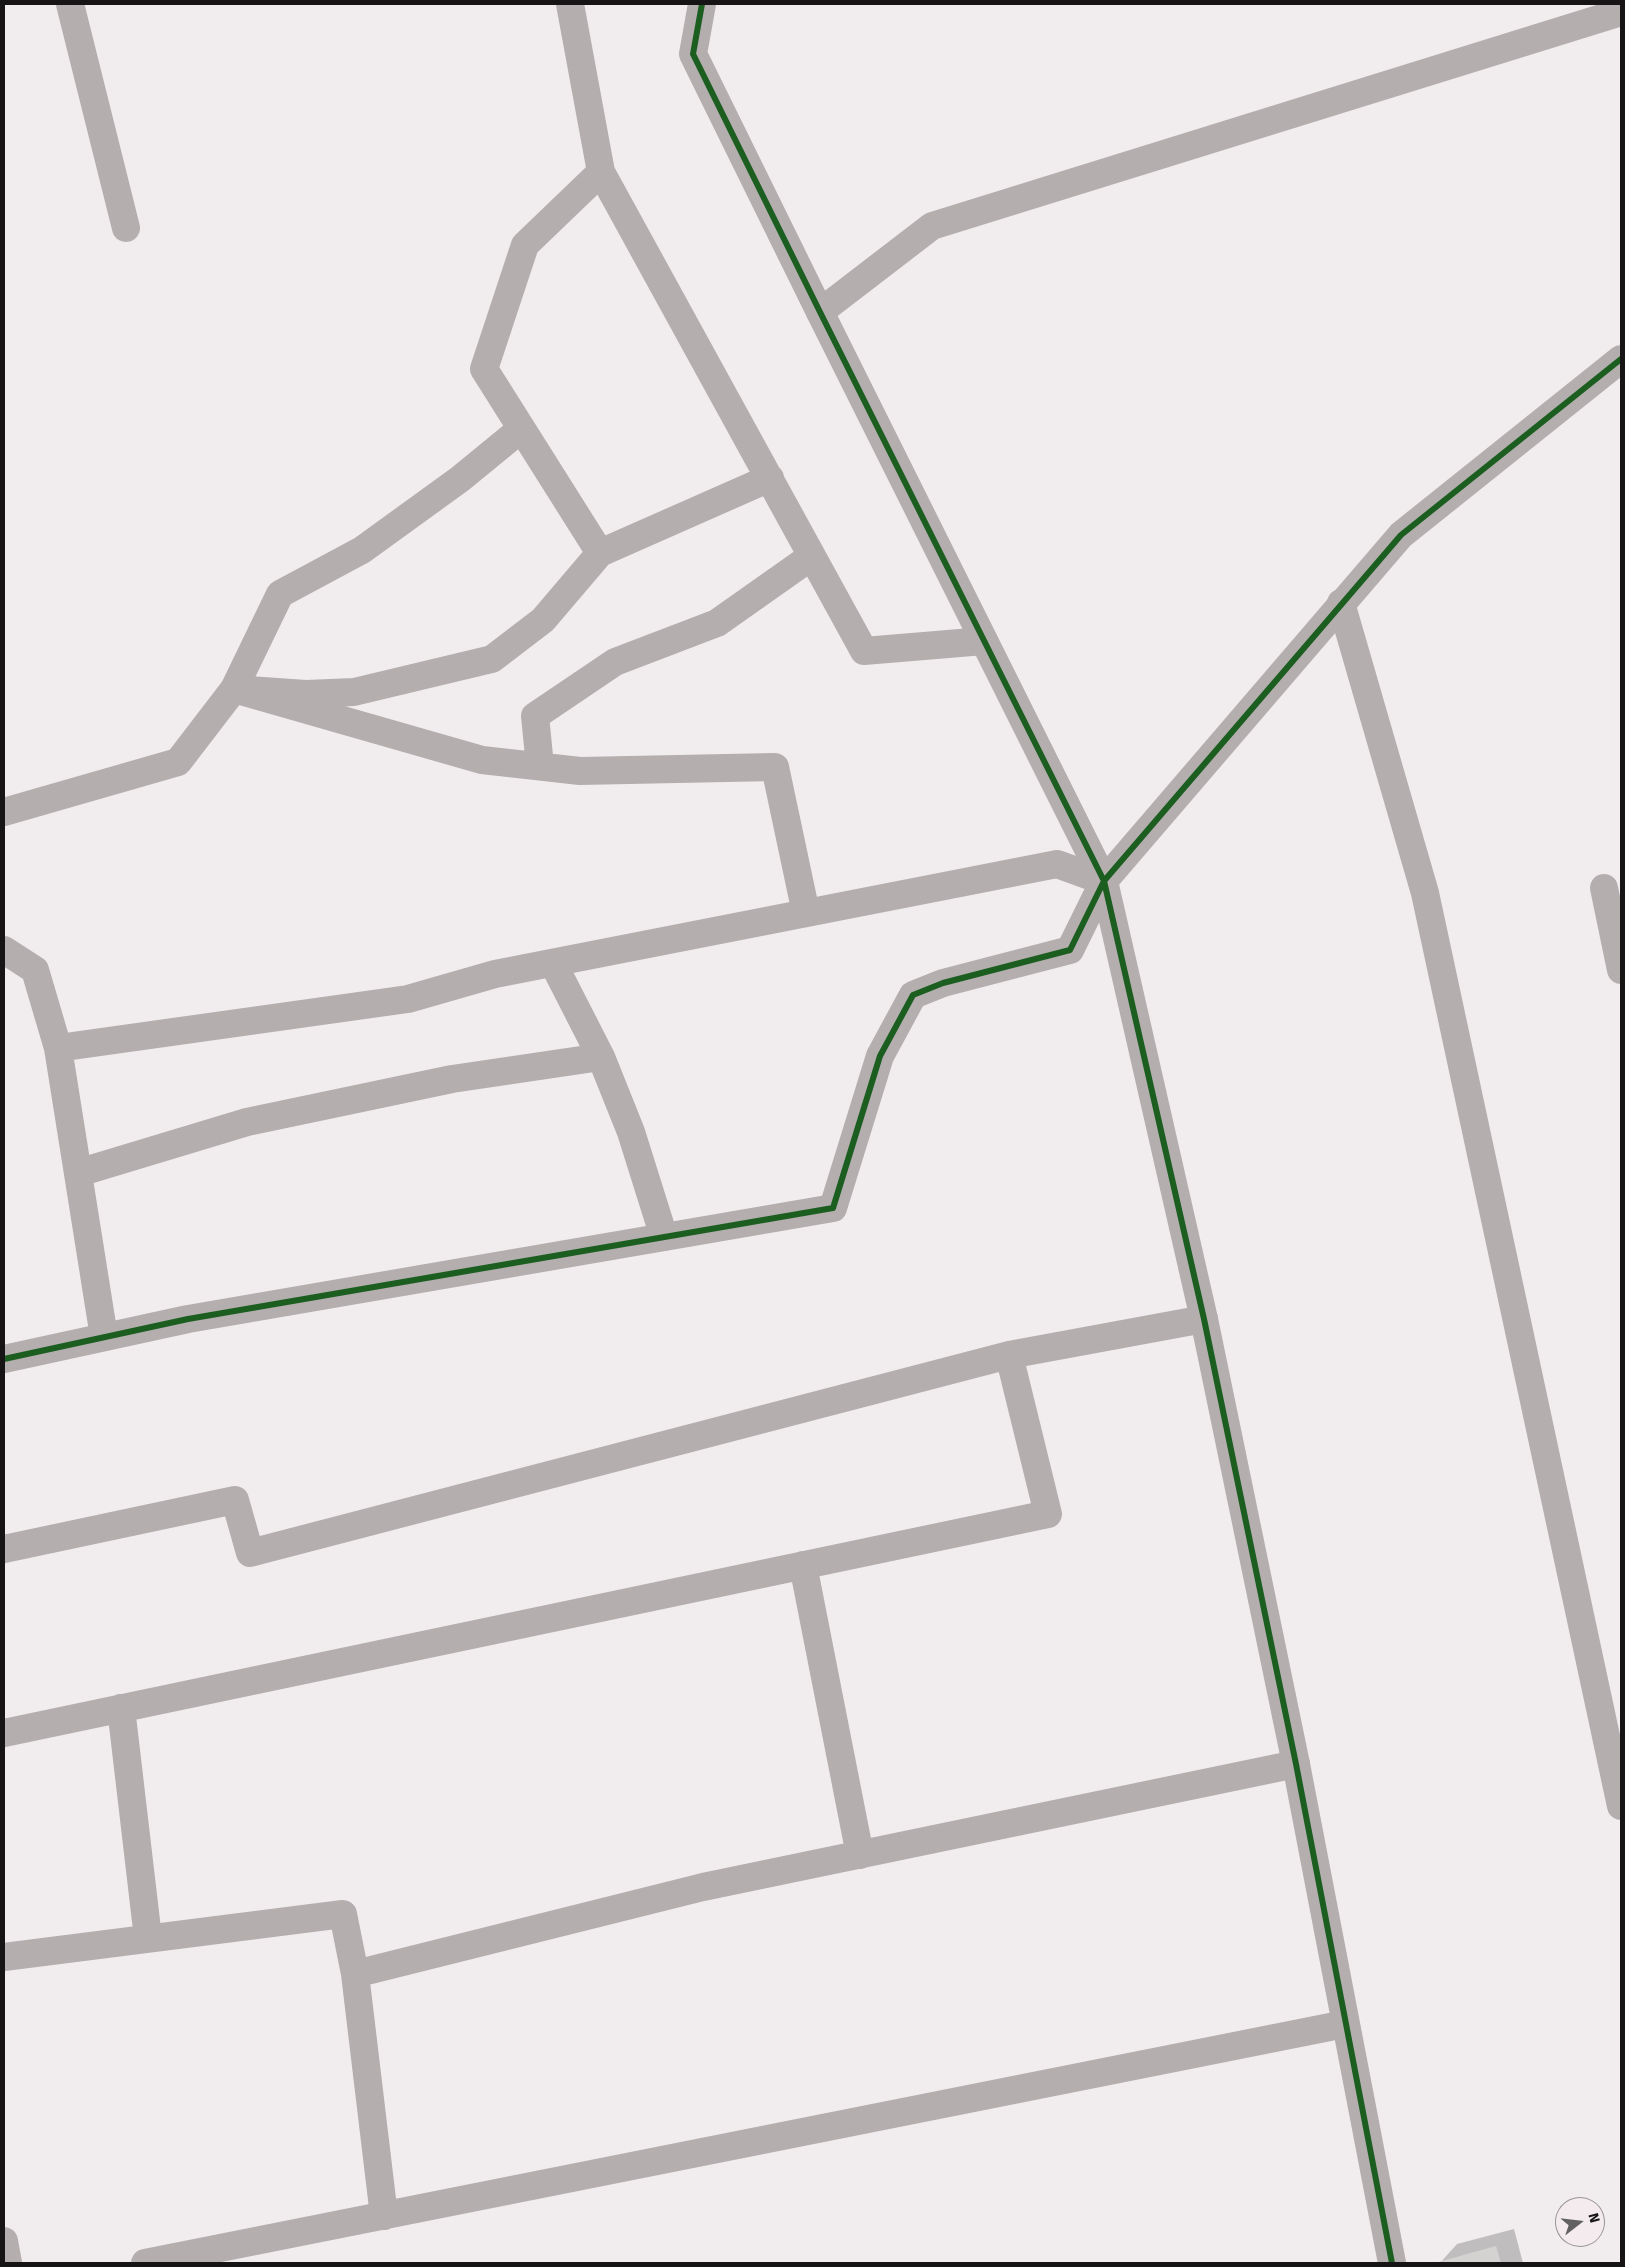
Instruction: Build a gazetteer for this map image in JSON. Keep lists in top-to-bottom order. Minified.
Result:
{"north":"right"}
